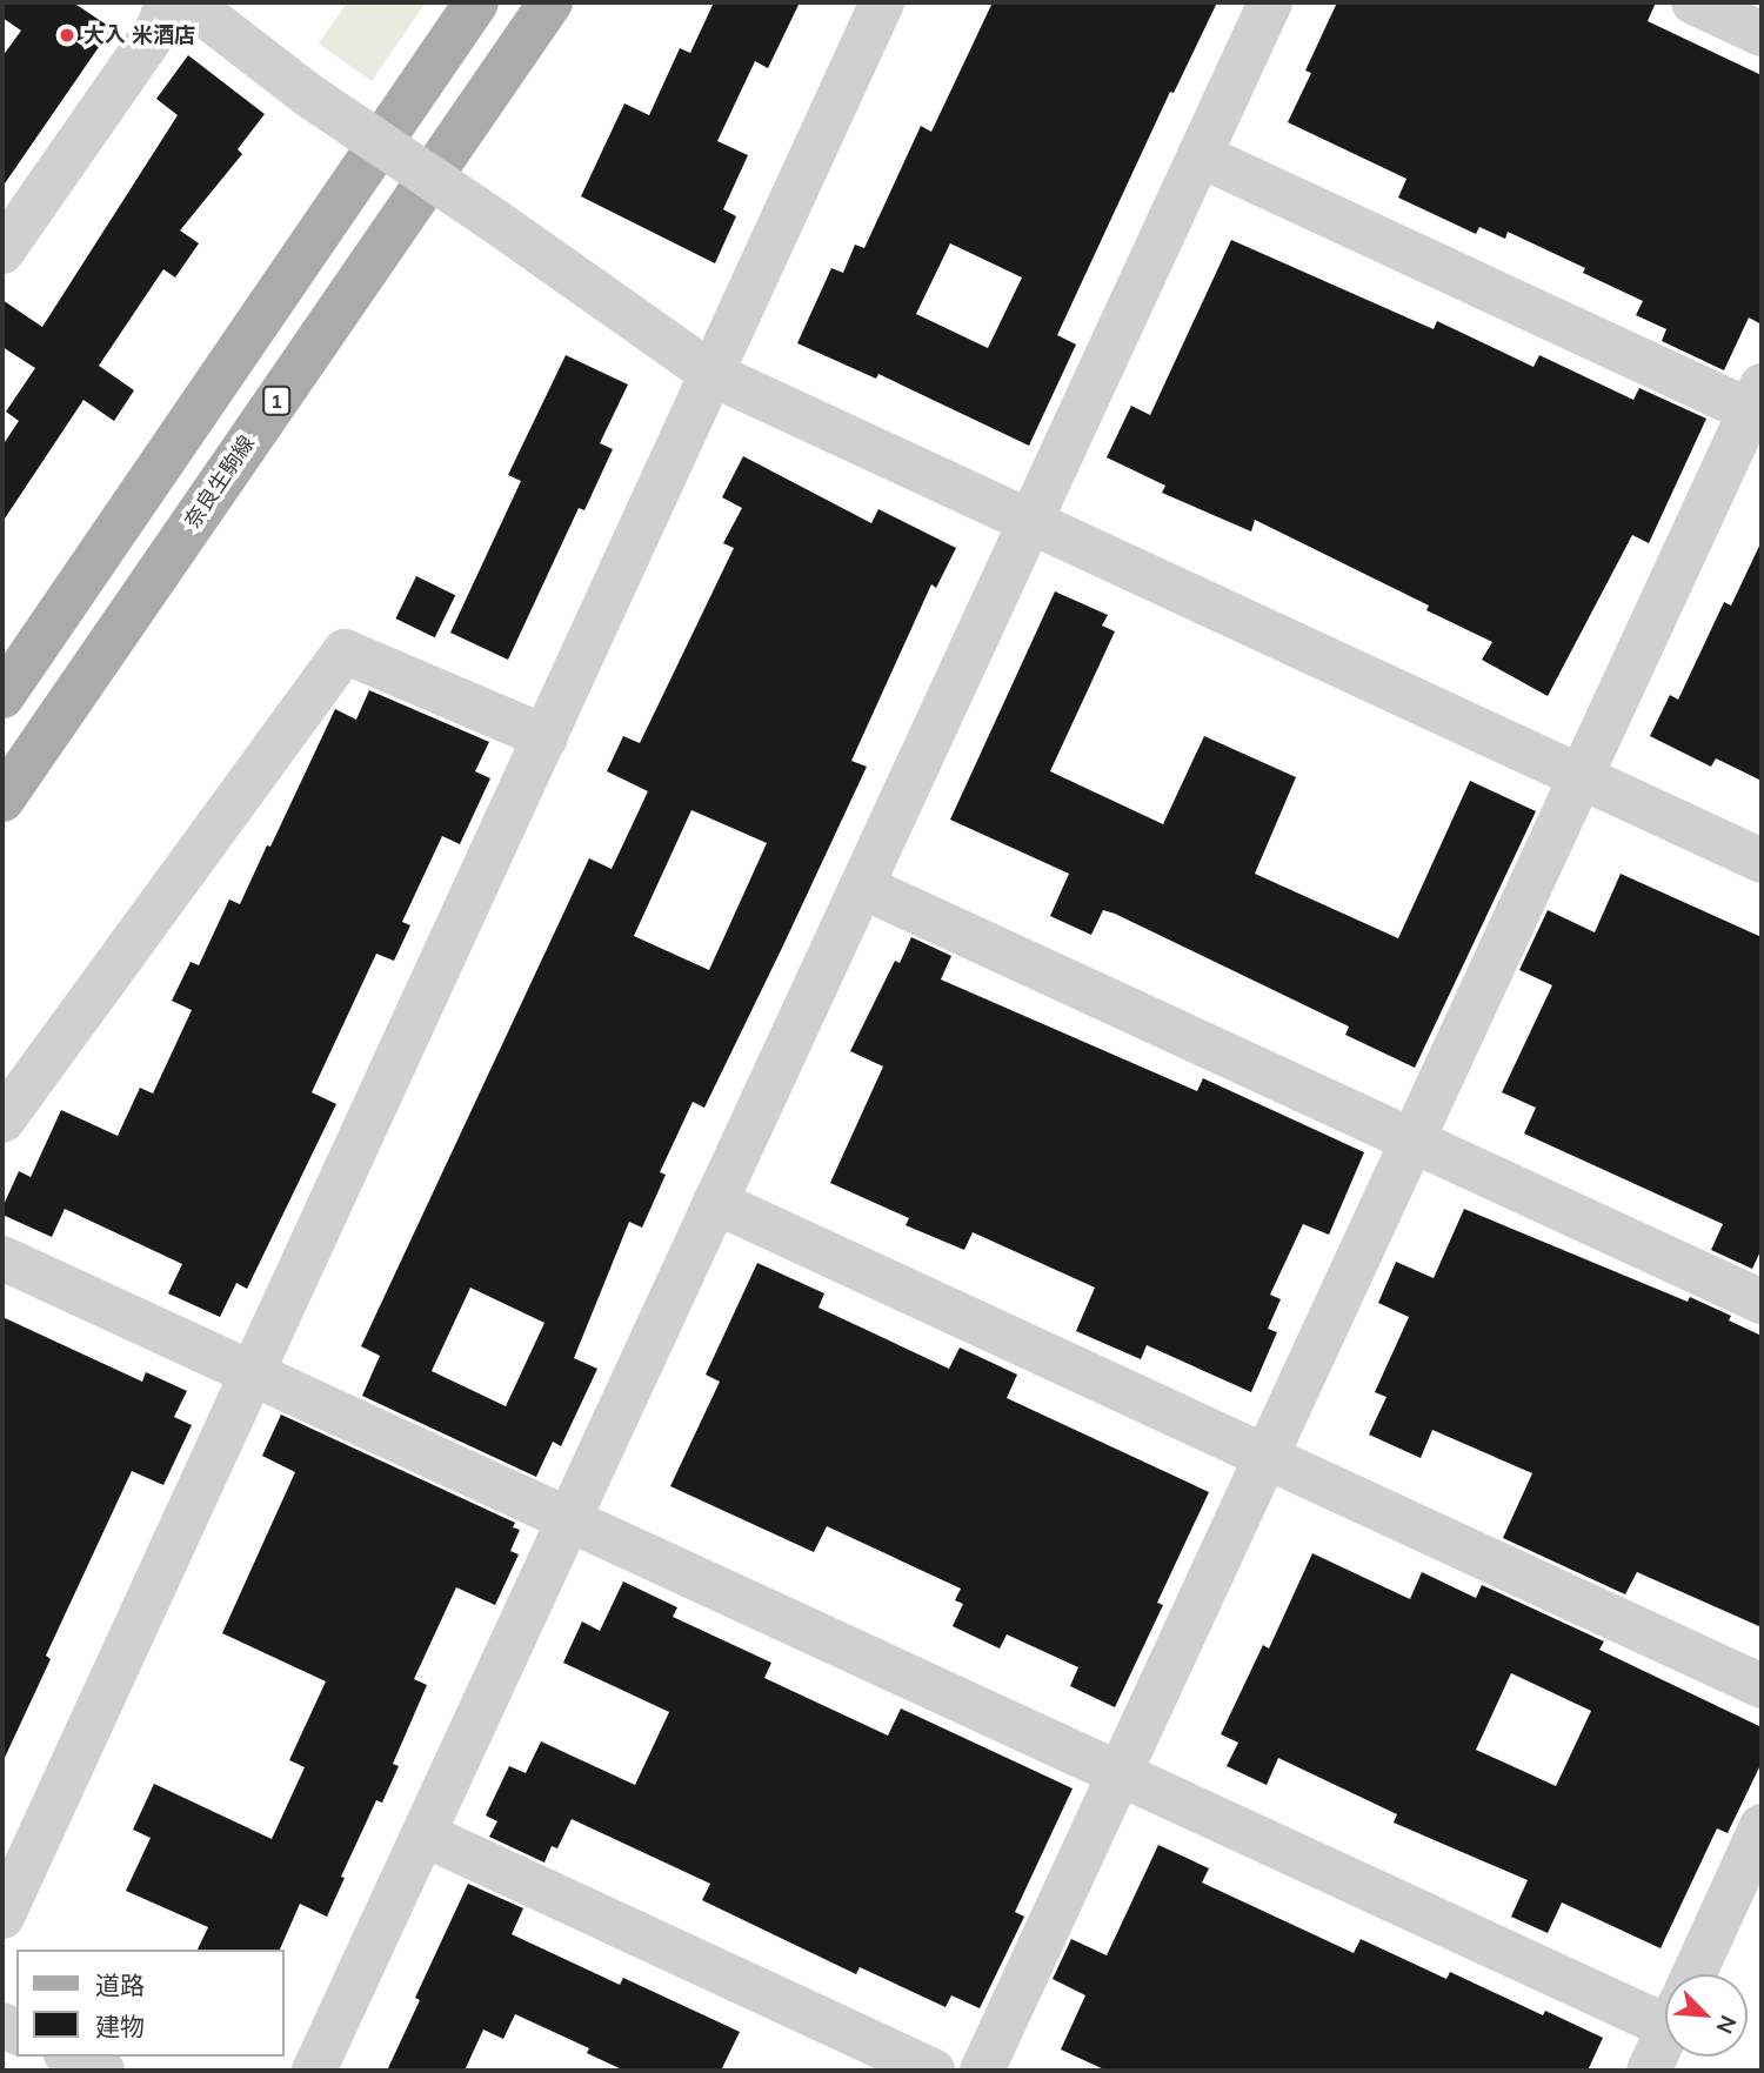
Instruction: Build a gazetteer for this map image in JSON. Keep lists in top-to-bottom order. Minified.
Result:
{"streets":{"main road":["1","奈良生駒線"]},"places":["大入 米酒店"],"legend":["道路","建物"],"north":"bottom right"}
